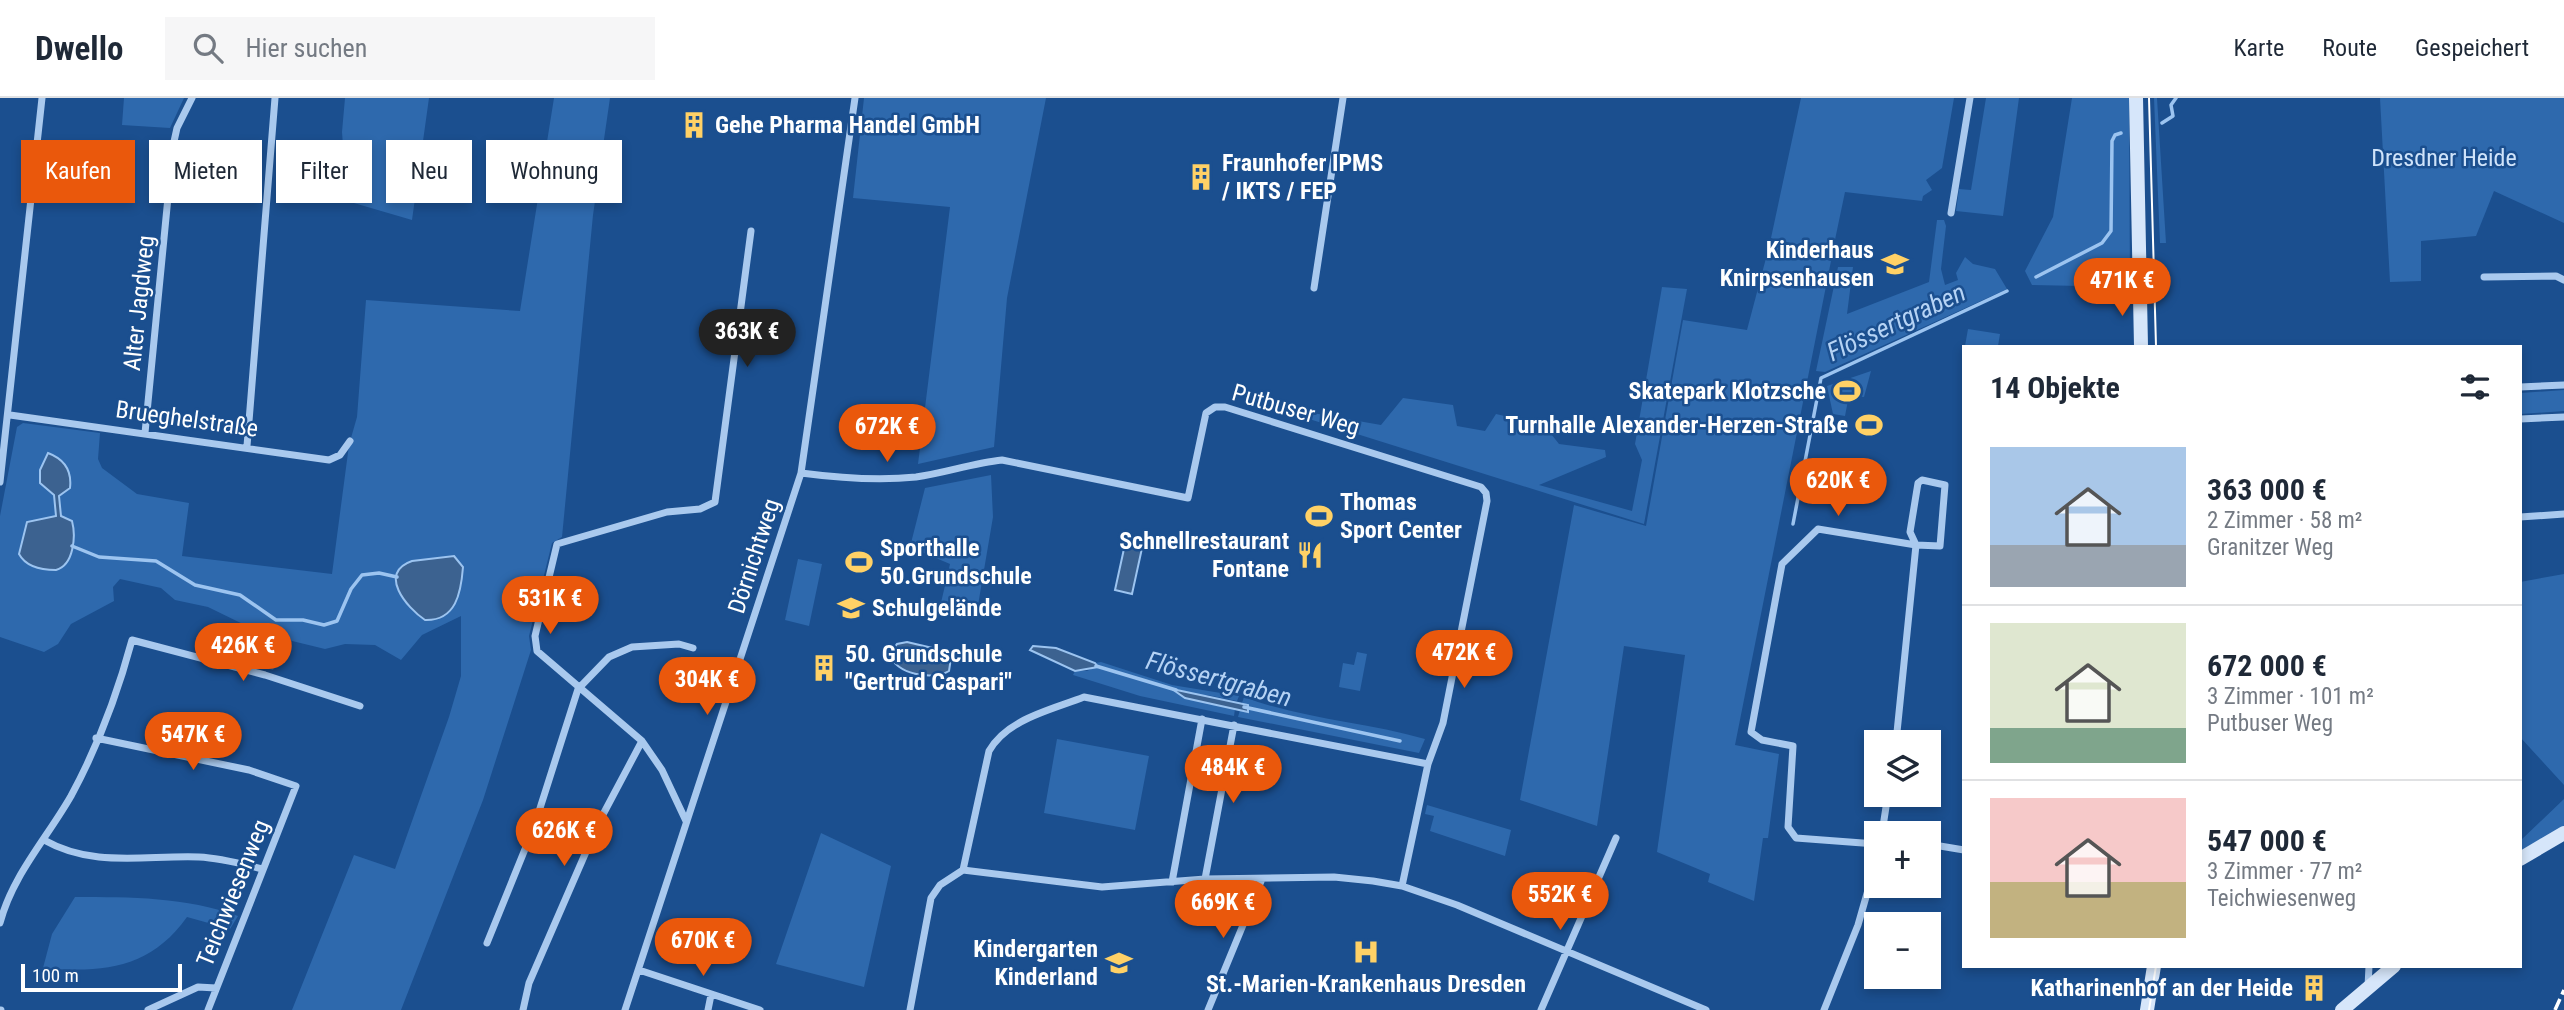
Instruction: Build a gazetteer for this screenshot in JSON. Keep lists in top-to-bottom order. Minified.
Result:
{"streets":{"street":["Alter Jagdweg","Putbuser Weg","Brueghelstraße","Dörnichtweg","Teichwiesenweg"]},"crossings":[["Alter Jagdweg","Brueghelstraße"],["Putbuser Weg","Dörnichtweg"]],"water":["Flössertgraben"],"parks":["Dresdner Heide"],"places":{"building":["Gehe Pharma Handel GmbH","Fraunhofer IPMS / IKTS / FEP","50. Grundschule \"Gertrud Caspari\"","Katharinenhof an der Heide"],"school or university":["Kinderhaus Knirpsenhausen","Schulgelände","Kindergarten Kinderland"],"sports":["Skatepark Klotzsche","Turnhalle Alexander-Herzen-Straße","Thomas Sport Center","Sporthalle 50.Grundschule"],"restaurant":["Schnellrestaurant Fontane"],"hospital":["St.-Marien-Krankenhaus Dresden"]},"scale_bar":"100 m","page":{"header":"Dwello","search":"Hier suchen","nav":["Karte","Route","Gespeichert"],"chip":["Kaufen","Mieten","Filter","Neu","Wohnung"],"price":["471K €","363K €","672K €","620K €","531K €","426K €","472K €","304K €","547K €","484K €","626K €","552K €","669K €","670K €"],"heading":"14 Objekte","list":[{"name":"363 000 €","note":"2 Zimmer · 58 m² · Granitzer Weg"},{"name":"672 000 €","note":"3 Zimmer · 101 m² · Putbuser Weg"},{"name":"547 000 €","note":"3 Zimmer · 77 m² · Teichwiesenweg"}],"map_buttons":["+","−"],"scale":"100 m"}}
